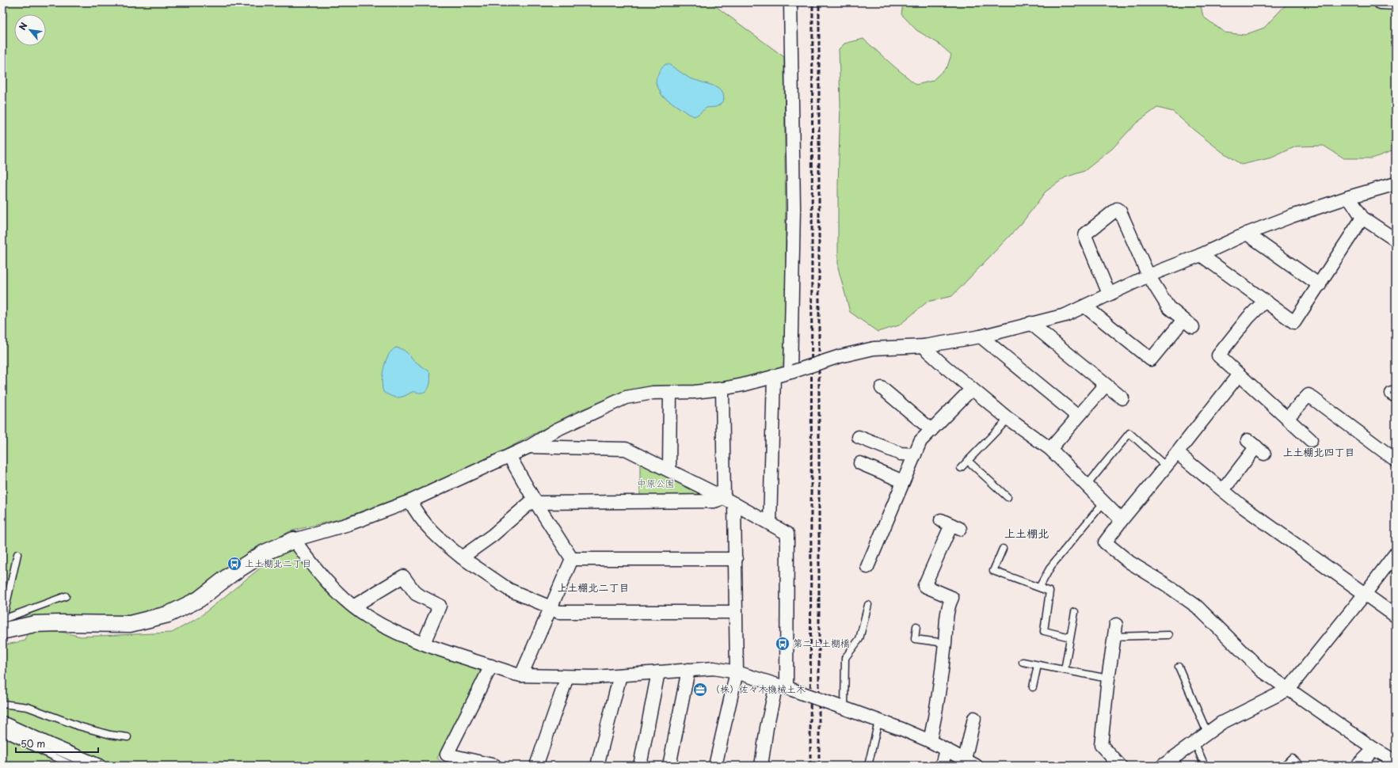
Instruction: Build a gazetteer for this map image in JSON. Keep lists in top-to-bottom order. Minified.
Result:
{"districts":["上土棚北四丁目","上土棚北","上土棚北二丁目"],"parks":["中原公園"],"places":{"bus stop":["上土棚北二丁目","第二上土棚橋"],"office":["（株）佐々木機械土木"]},"scale_bar":"50 m","north":"top left"}
